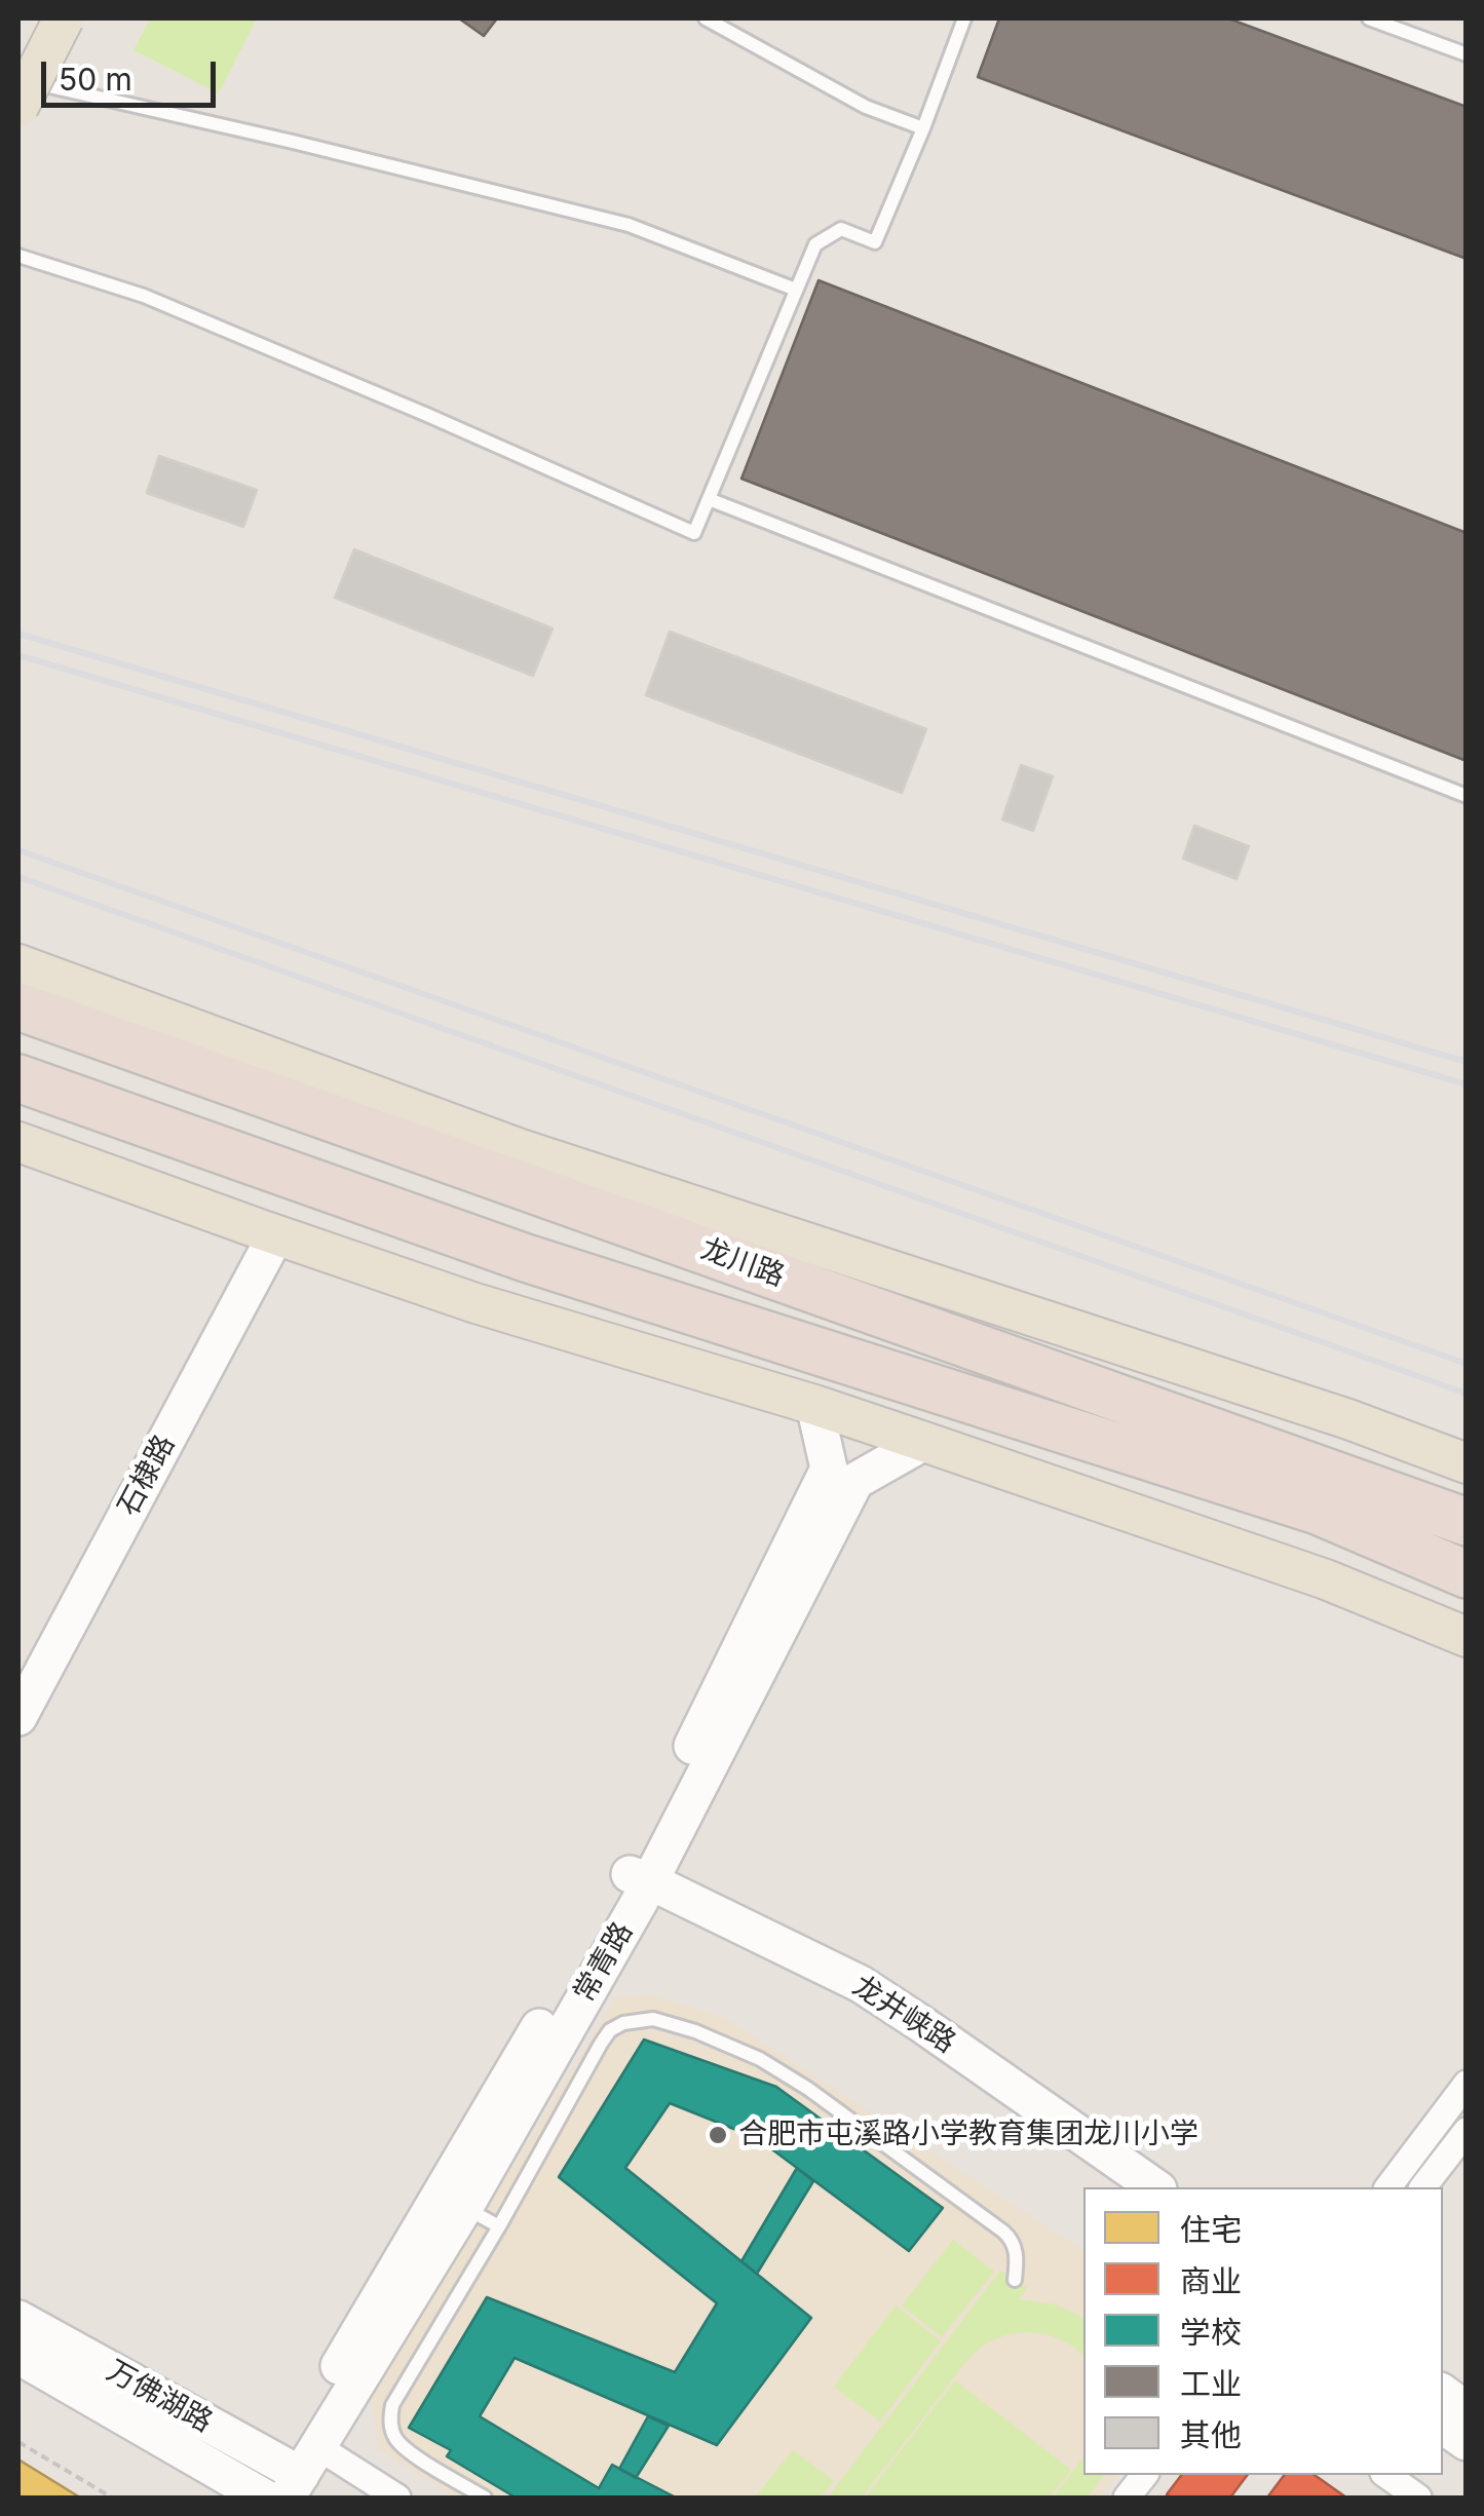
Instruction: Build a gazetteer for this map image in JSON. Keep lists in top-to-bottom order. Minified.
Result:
{"streets":{"highway":["龙川路"],"street":["石棣路","常青路","龙井峡路","万佛湖路"]},"crossings":[["常青路","龙井峡路"],["常青路","万佛湖路"]],"places":["合肥市屯溪路小学教育集团龙川小学"],"legend":["住宅","商业","学校","工业","其他"],"scale_bar":"50 m"}
